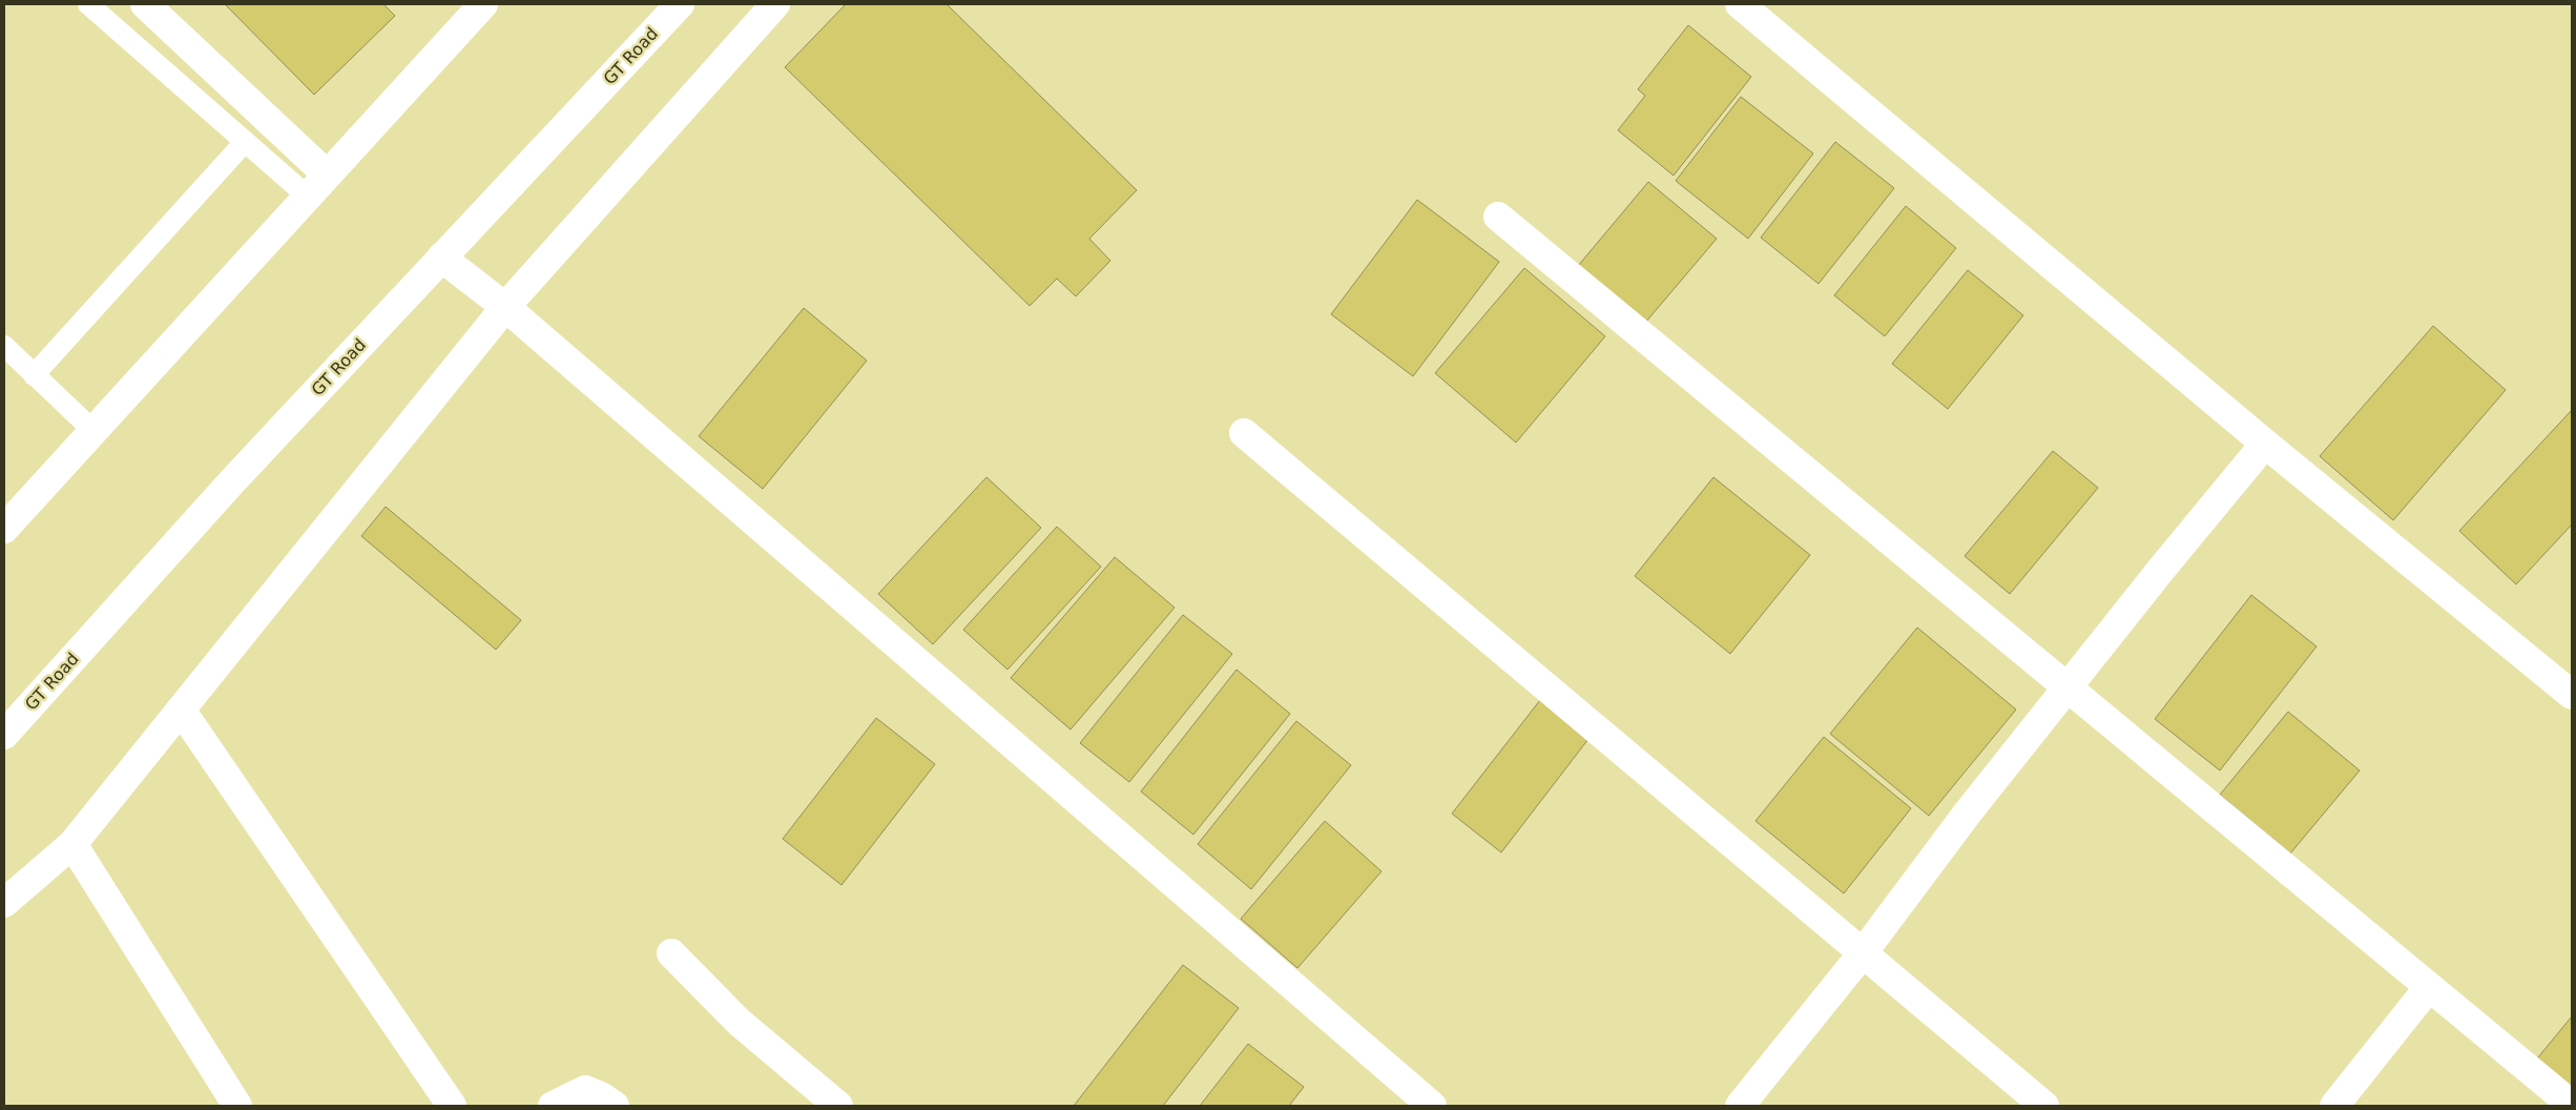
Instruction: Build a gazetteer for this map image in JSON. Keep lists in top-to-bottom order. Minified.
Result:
{"streets":{"street":["GT Road"]}}
